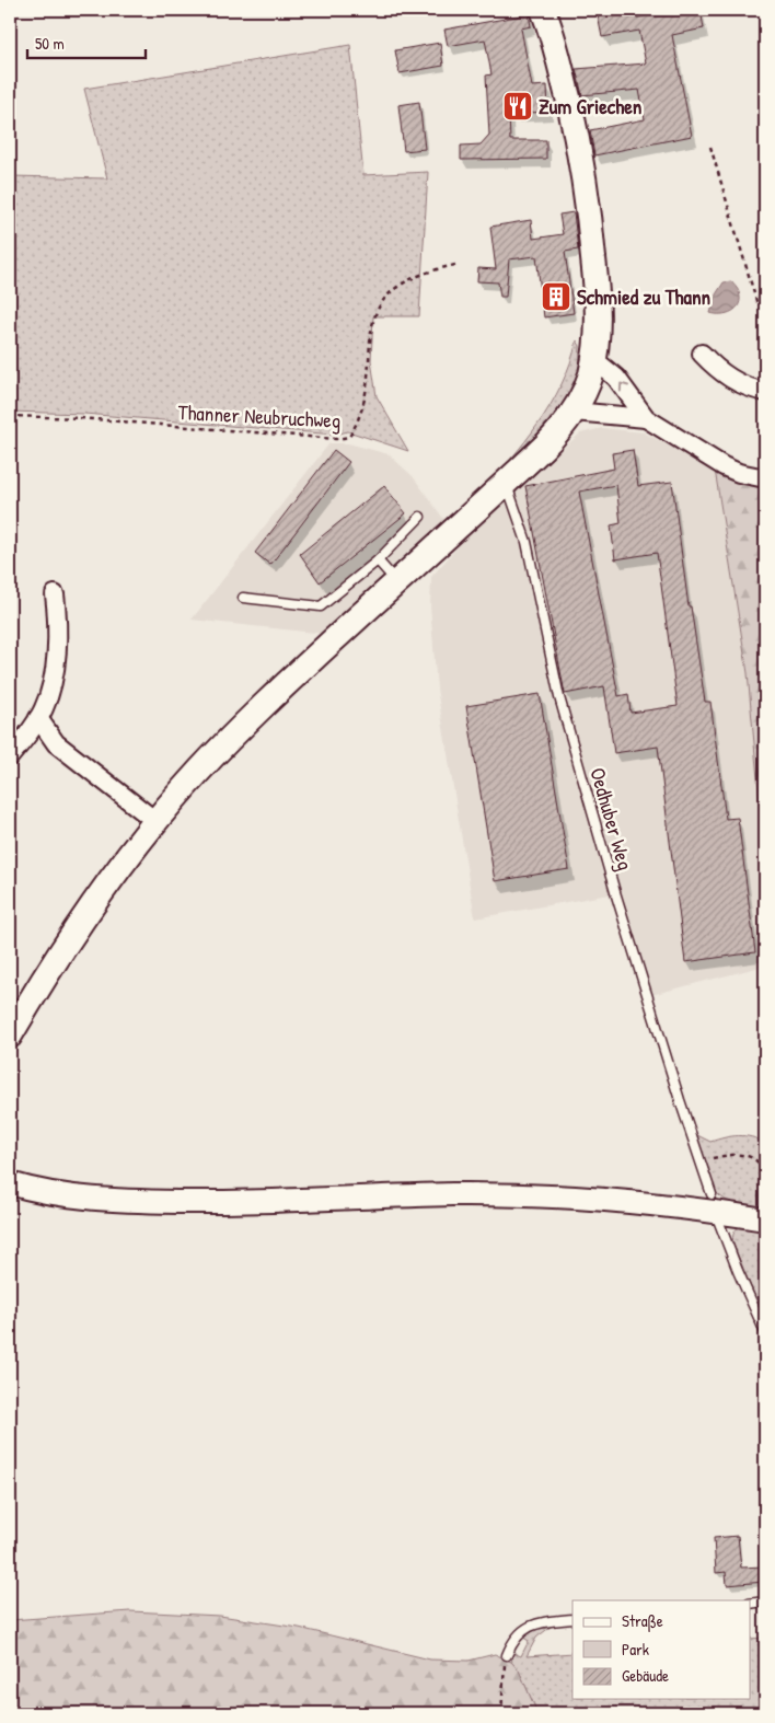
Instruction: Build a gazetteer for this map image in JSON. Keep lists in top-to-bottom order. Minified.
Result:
{"streets":{"lane":["Oedhuber Weg"],"path":["Thanner Neubruchweg"]},"places":{"restaurant":["Zum Griechen"],"building":["Schmied zu Thann"]},"legend":["Straße","Park","Gebäude"],"scale_bar":"50 m"}
